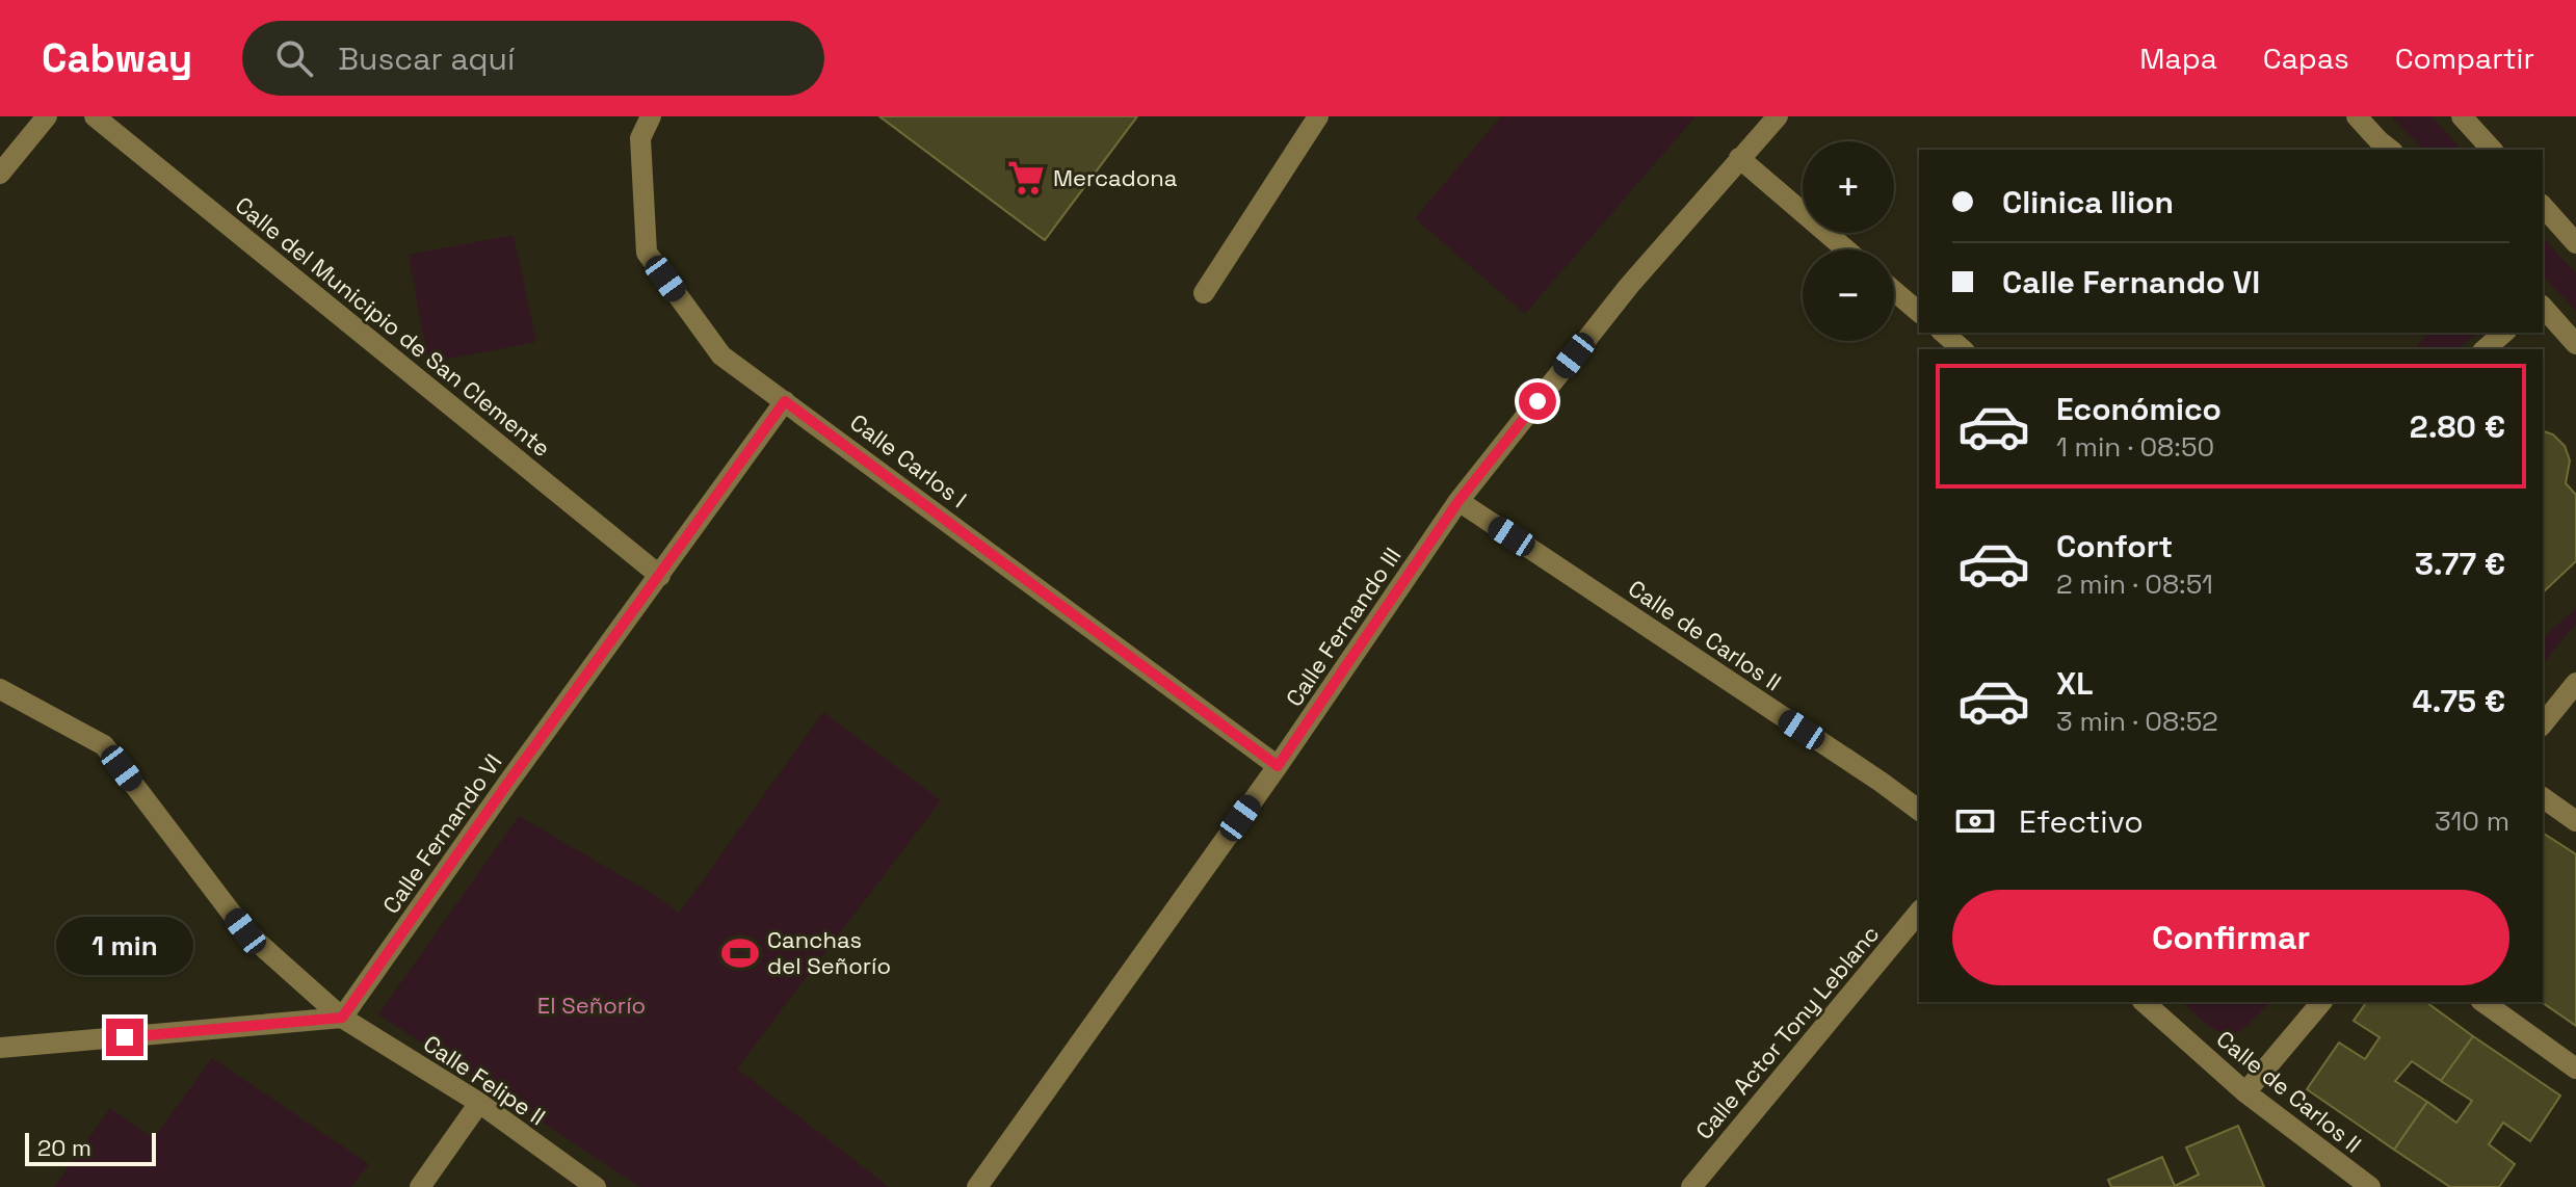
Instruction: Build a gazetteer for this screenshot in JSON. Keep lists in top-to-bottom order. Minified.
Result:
{"streets":{"street":["Calle del Municipio de San Clemente","Calle Carlos I","Calle Fernando III","Calle de Carlos II","Calle Fernando VI","Calle Actor Tony Leblanc","Calle Felipe II"]},"crossings":[["Calle del Municipio de San Clemente","Calle Fernando VI"],["Calle Carlos I","Calle Fernando III"],["Calle Carlos I","Calle Fernando VI"],["Calle Fernando III","Calle de Carlos II"],["Calle Fernando VI","Calle Felipe II"]],"parks":["El Señorío"],"places":{"supermarket":["Mercadona"],"sports":["Canchas del Señorío"]},"scale_bar":"20 m","page":{"header":"Cabway","search":"Buscar aquí","nav":["Mapa","Capas","Compartir"],"map_buttons":["+","−"],"banner":["Clinica Ilion","Calle Fernando VI"],"list":[{"name":"Económico","note":"1 min · 08:50","value":"2.80 €"},{"name":"Confort","note":"2 min · 08:51","value":"3.77 €"},{"name":"XL","note":"3 min · 08:52","value":"4.75 €"}],"pay":["Efectivo","310 m"],"buttons":"Confirmar","bubble":"1 min","scale":"20 m"}}
